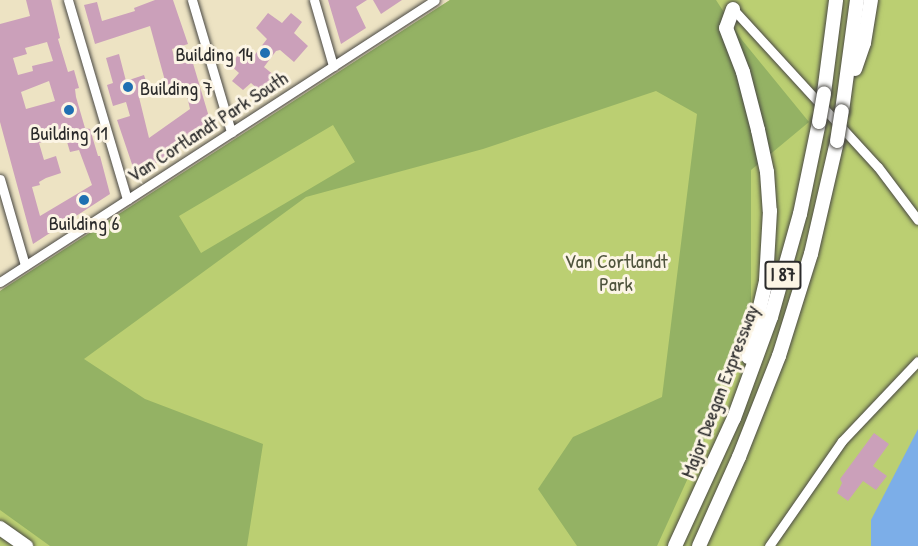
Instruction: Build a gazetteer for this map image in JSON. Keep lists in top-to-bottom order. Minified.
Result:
{"streets":{"highway":["I 87","Major Deegan Expressway"],"street":["Van Cortlandt Park South"]},"parks":["Van Cortlandt Park"],"places":["Building 14","Building 7","Building 11","Building 6"]}
